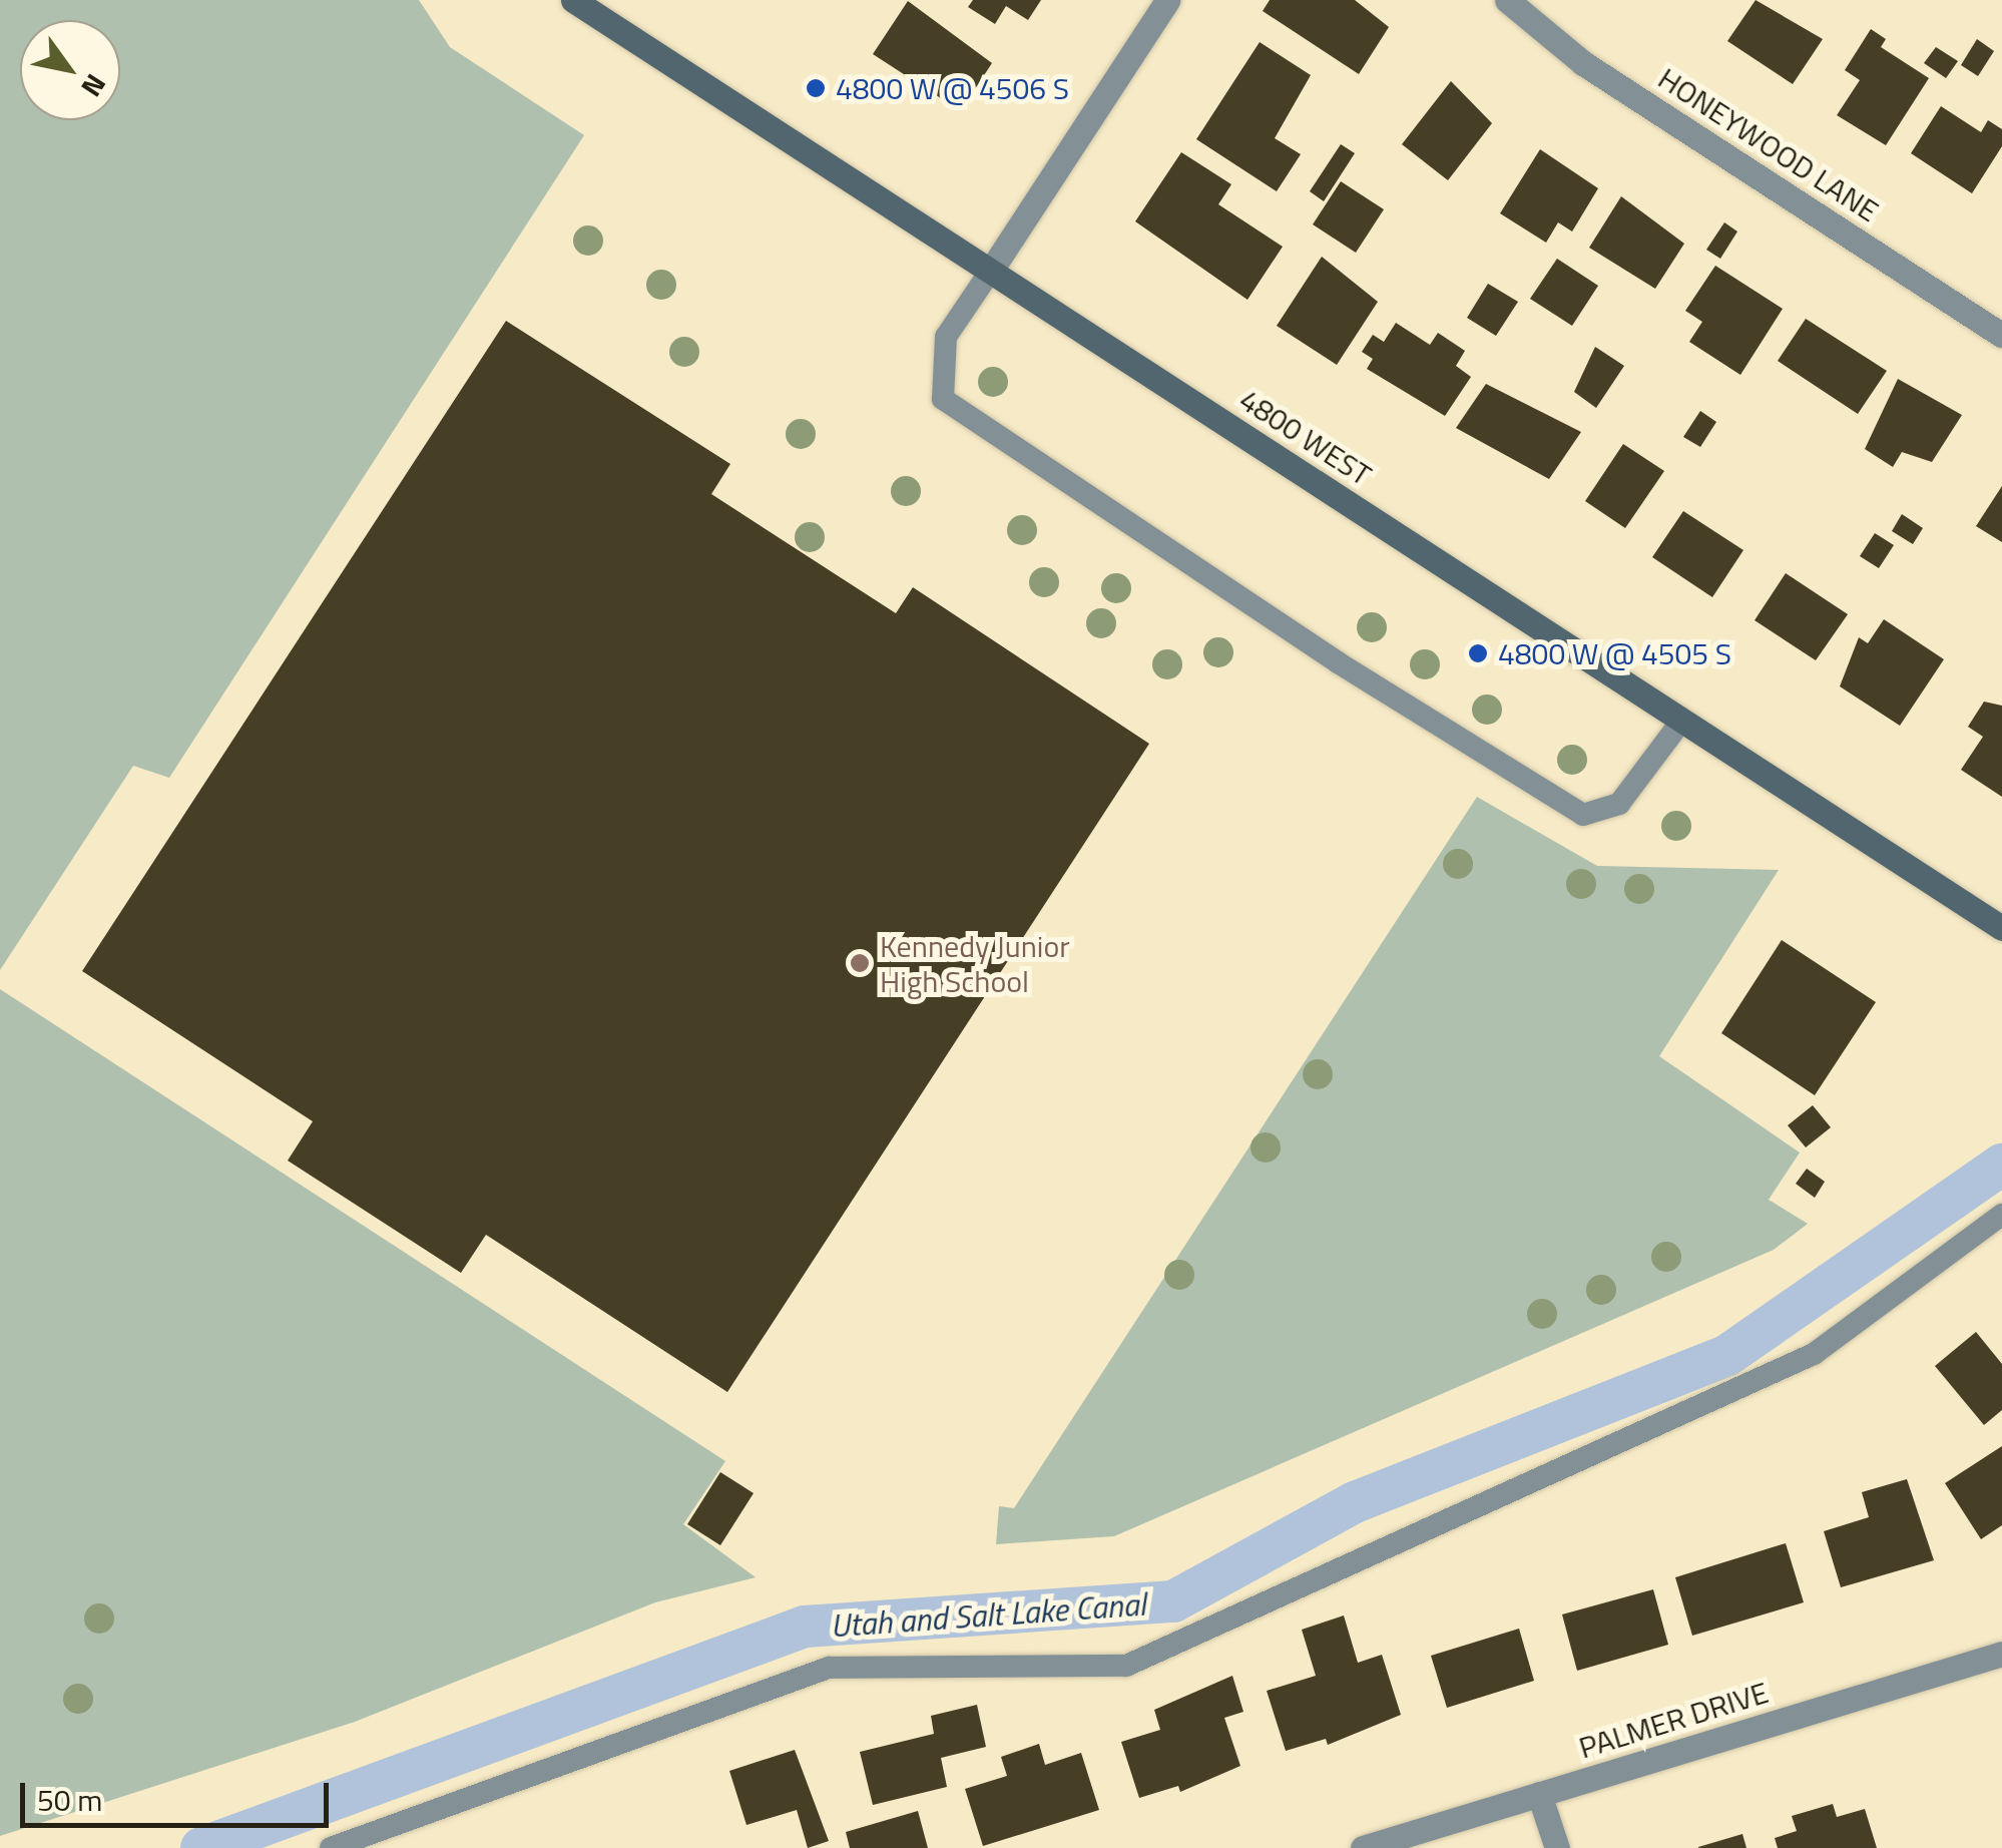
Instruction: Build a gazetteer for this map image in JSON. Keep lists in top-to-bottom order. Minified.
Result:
{"streets":{"main road":["4800 WEST"],"street":["HONEYWOOD LANE","PALMER DRIVE"]},"water":["Utah and Salt Lake Canal"],"places":["4800 W @ 4506 S","4800 W @ 4505 S","Kennedy Junior High School"],"scale_bar":"50 m","north":"bottom right"}
